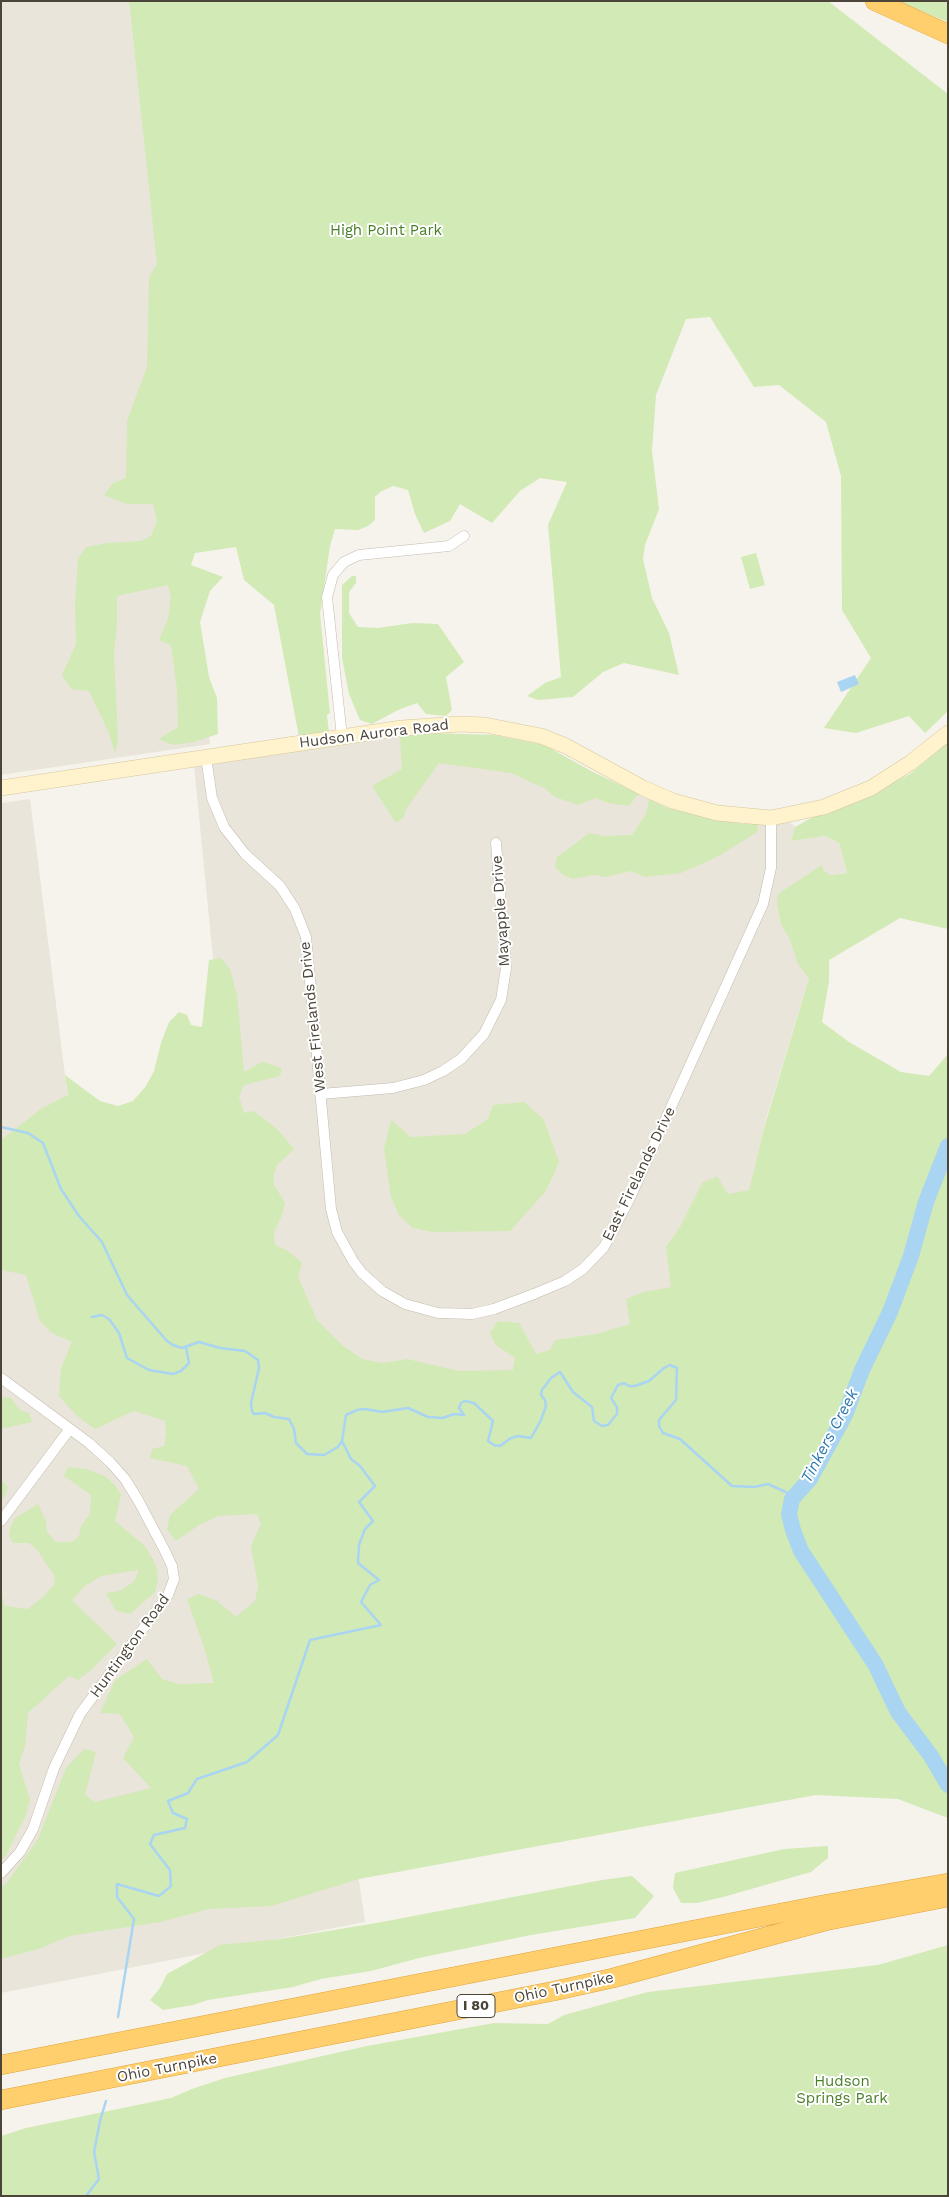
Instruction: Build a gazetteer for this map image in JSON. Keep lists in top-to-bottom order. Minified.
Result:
{"streets":{"highway":["Ohio Turnpike","I 80"],"street":["Hudson Aurora Road","Mayapple Drive","West Firelands Drive","East Firelands Drive","Huntington Road"]},"crossings":[["Hudson Aurora Road","West Firelands Drive"],["Hudson Aurora Road","East Firelands Drive"],["Mayapple Drive","West Firelands Drive"],["West Firelands Drive","East Firelands Drive"]],"water":["Tinkers Creek"],"parks":["High Point Park","Hudson Springs Park"]}
